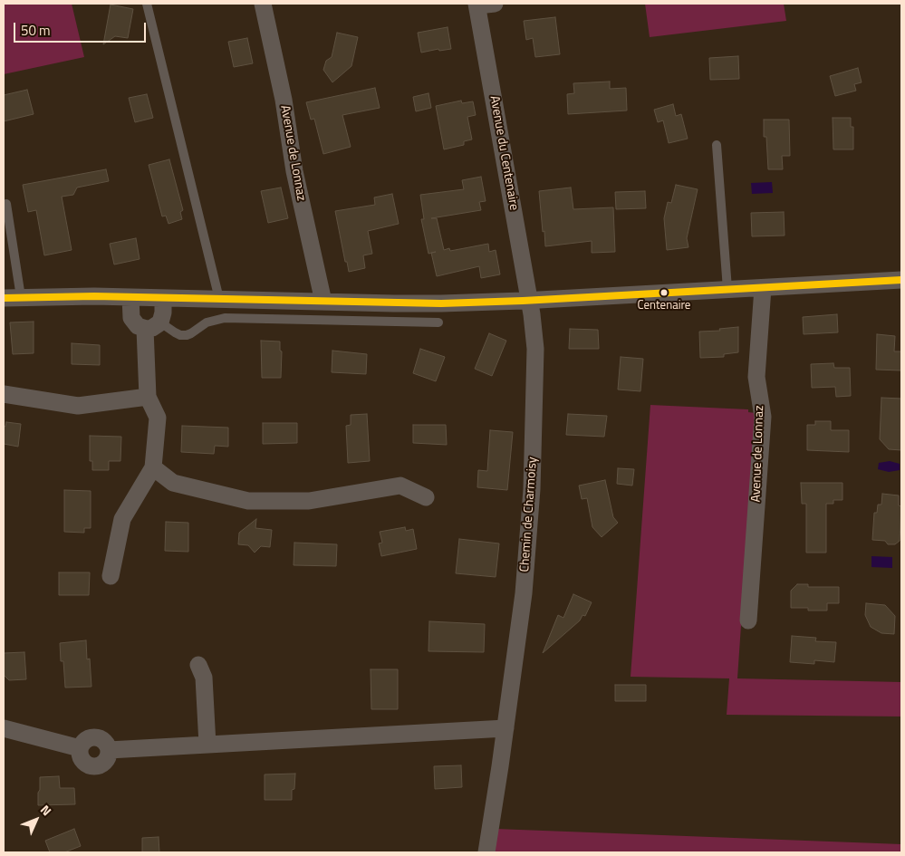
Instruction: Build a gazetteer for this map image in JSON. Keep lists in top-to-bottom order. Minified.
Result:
{"streets":{"street":["Avenue de Lonnaz","Avenue du Centenaire","Chemin de Charmoisy"]},"crossings":[["Avenue du Centenaire","Chemin de Charmoisy"]],"places":["Centenaire"],"lines":["transit line N"],"scale_bar":"50 m","north":"top right"}
